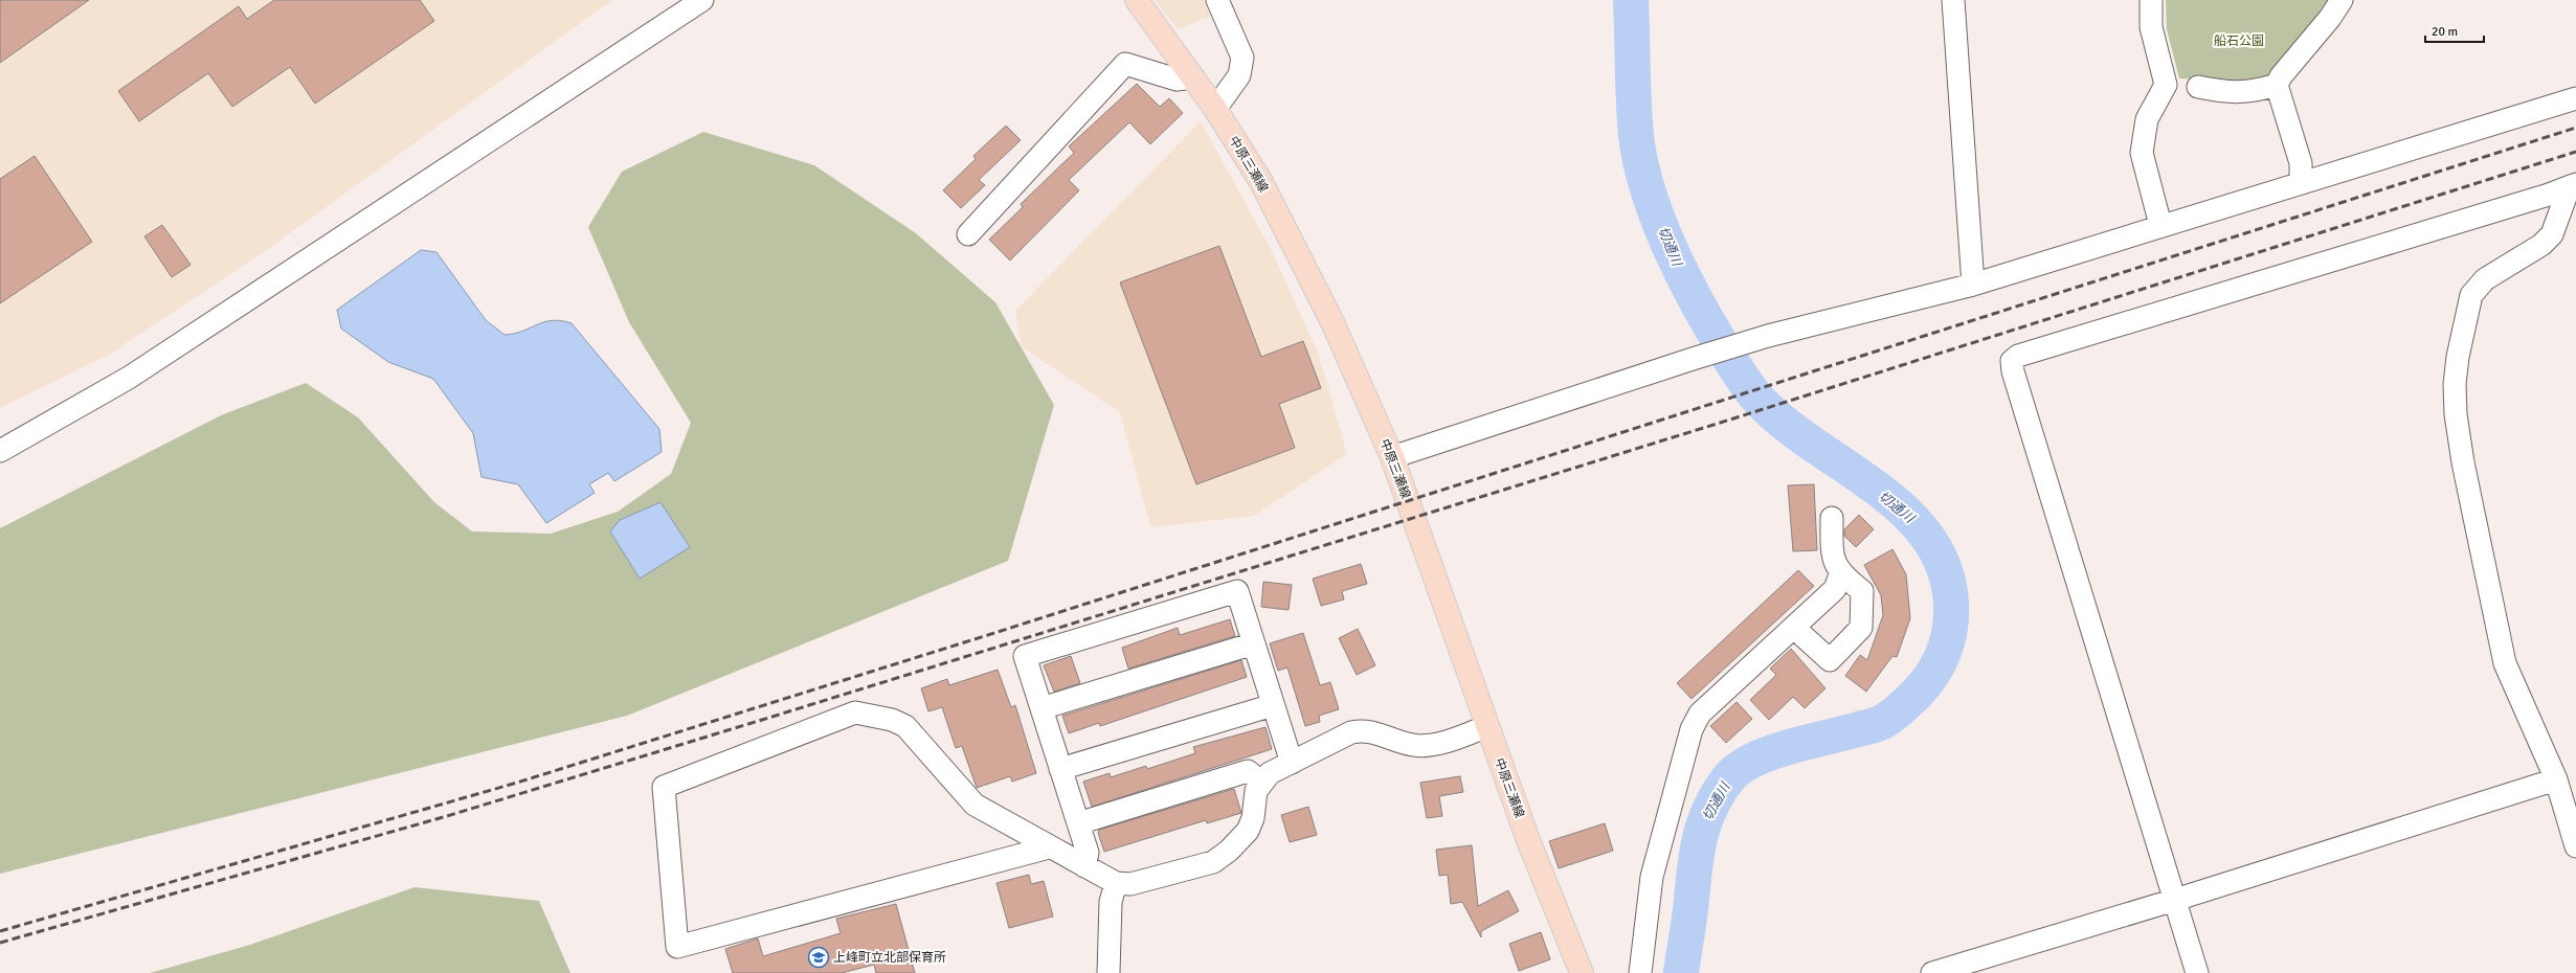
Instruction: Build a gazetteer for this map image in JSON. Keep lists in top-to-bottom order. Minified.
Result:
{"streets":{"main road":["中原三瀬線"]},"water":["切通川"],"parks":["船石公園"],"places":{"school or university":["上峰町立北部保育所"]},"scale_bar":"20 m"}
